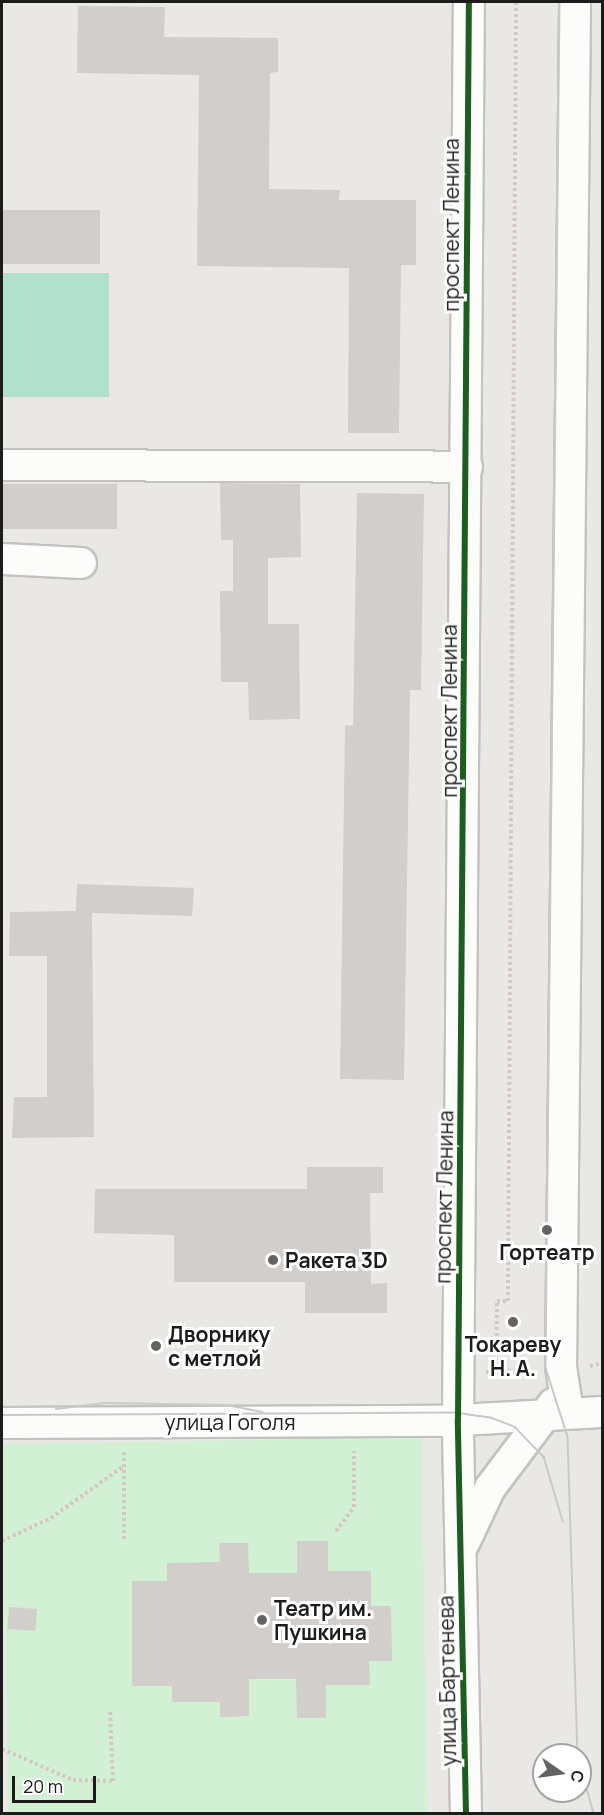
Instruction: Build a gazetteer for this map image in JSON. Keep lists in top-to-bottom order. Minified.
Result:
{"streets":{"street":["проспект Ленина","улица Гоголя","улица Бартенева"]},"crossings":[["проспект Ленина","улица Гоголя"],["проспект Ленина","улица Бартенева"],["улица Гоголя","улица Бартенева"]],"places":["Гортеатр","Ракета 3D","Токареву Н. А.","Дворнику с метлой","Театр им. Пушкина"],"scale_bar":"20 m","north":"right"}
